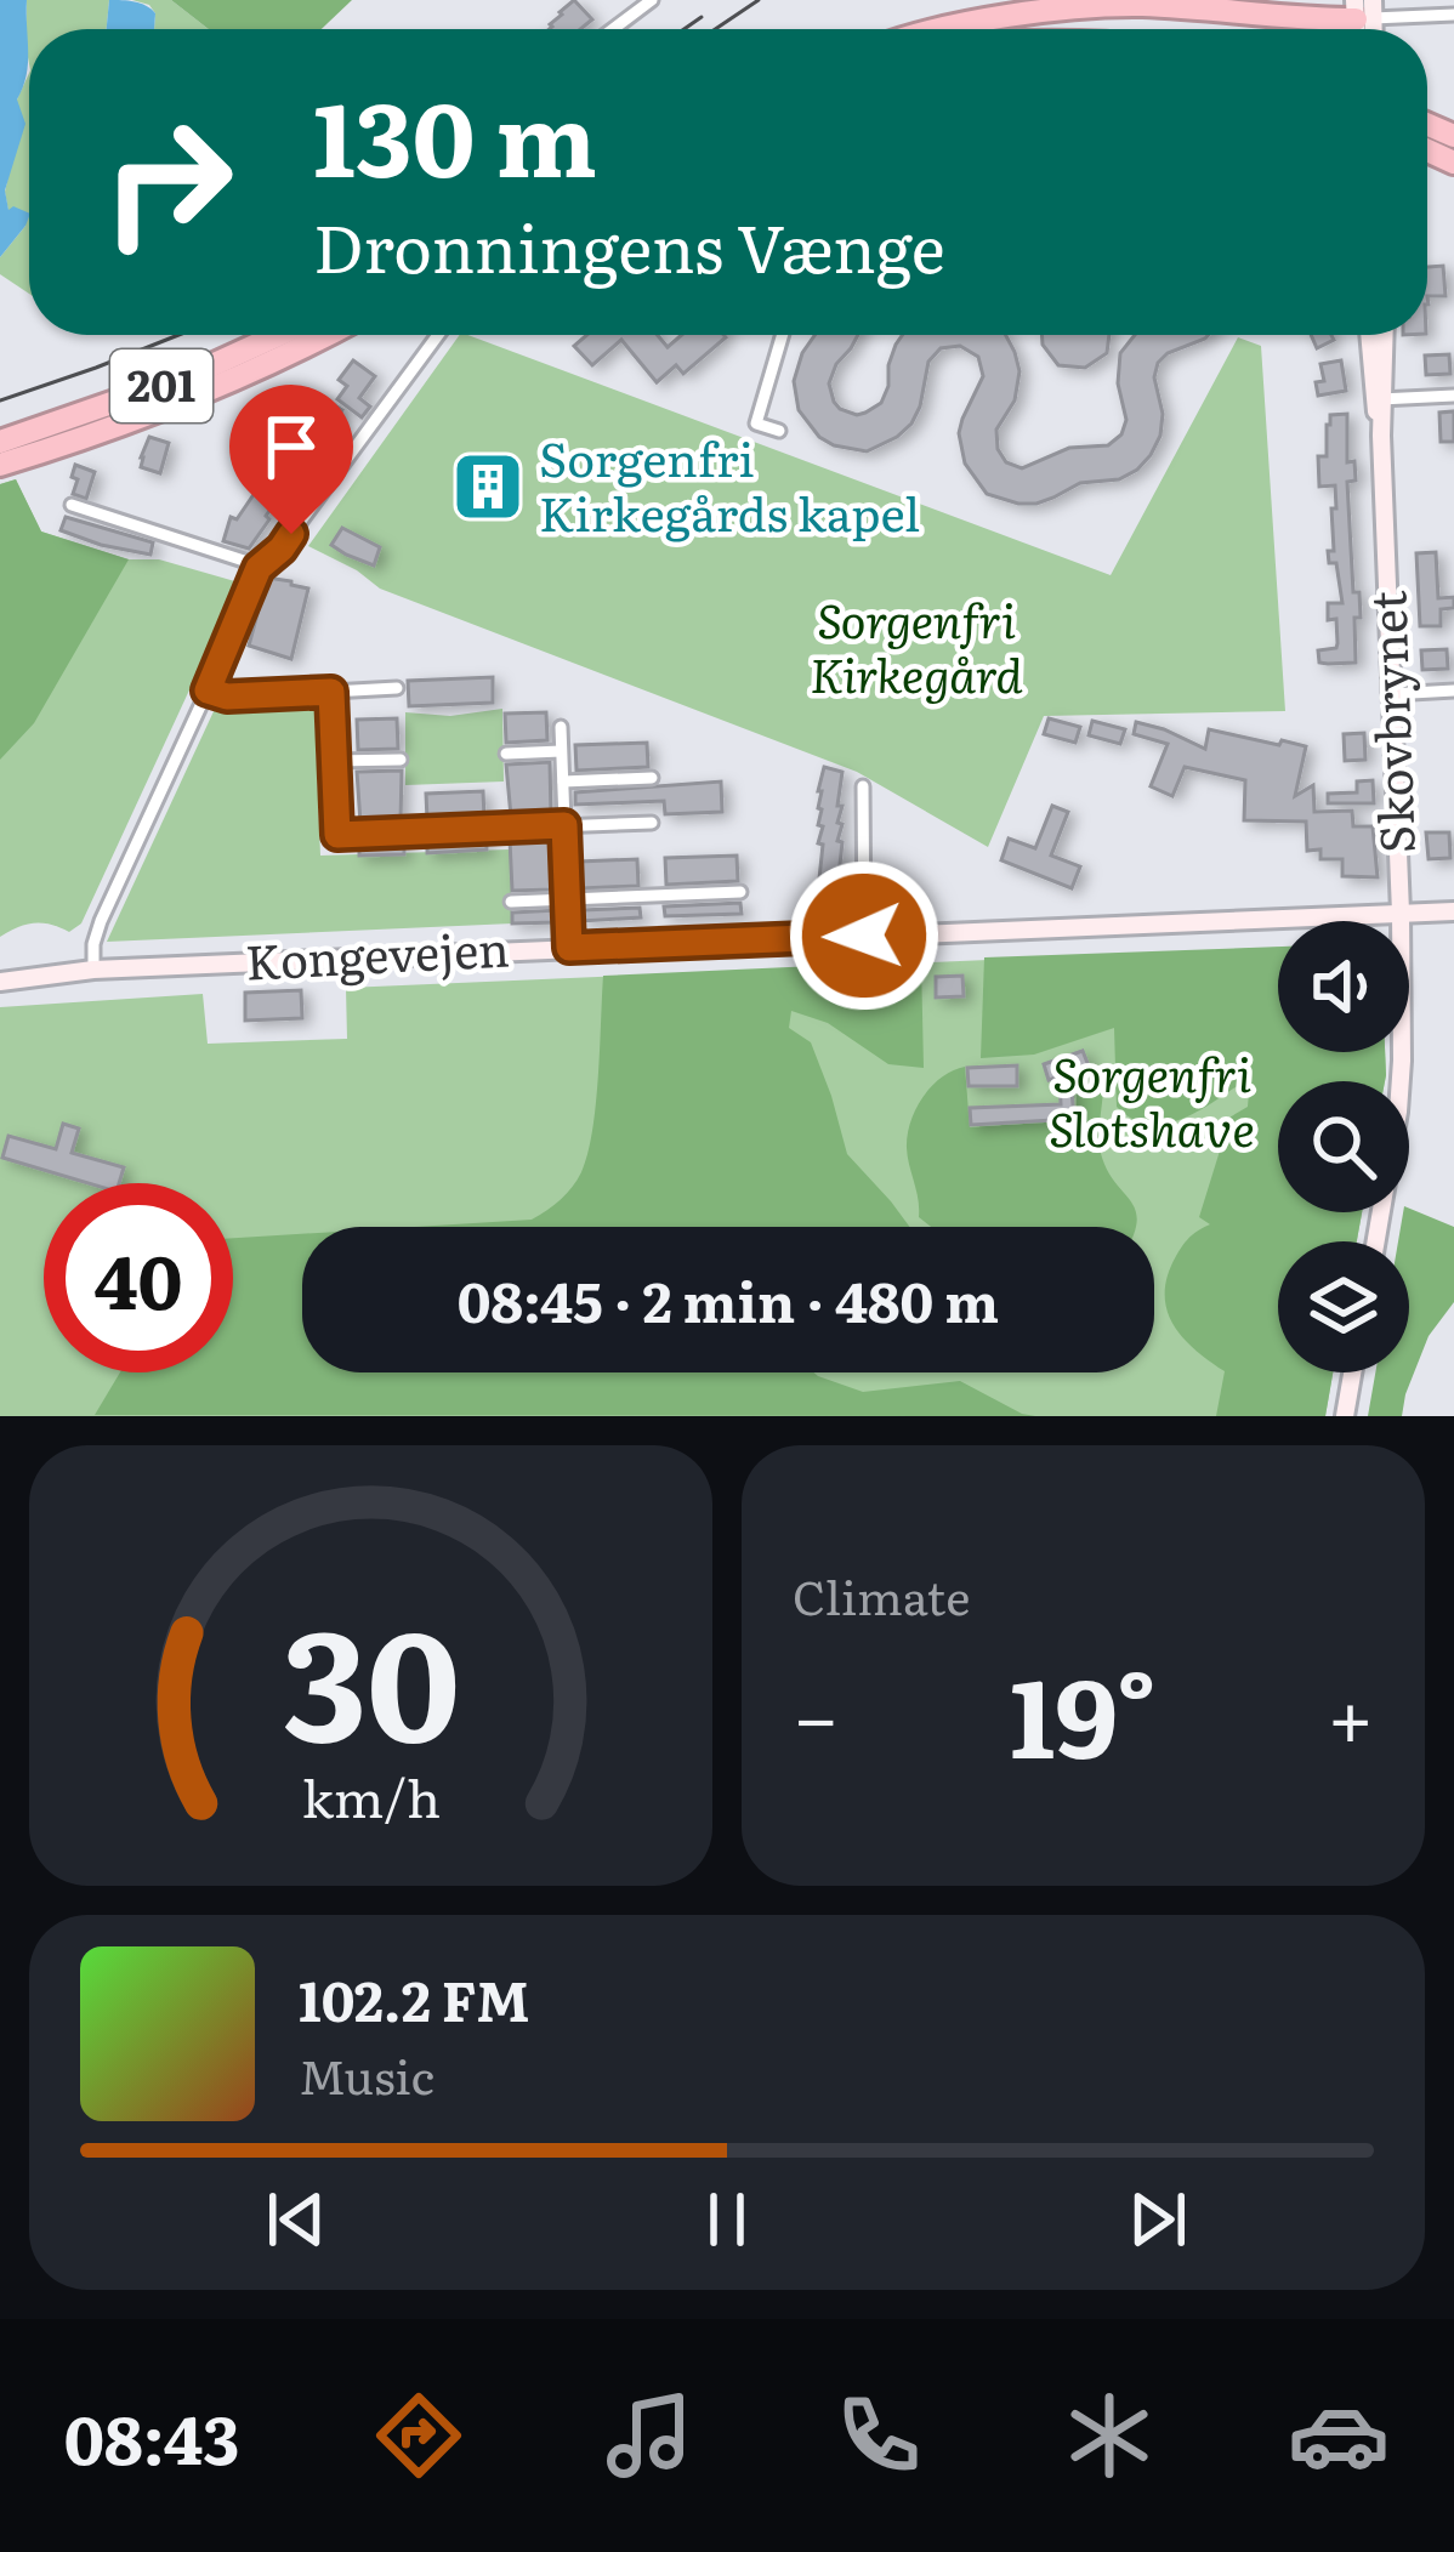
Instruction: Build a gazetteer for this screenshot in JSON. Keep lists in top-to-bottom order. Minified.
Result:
{"streets":{"highway":["201"],"street":["Skovbrynet","Kongevejen"]},"crossings":[["Skovbrynet","Kongevejen"]],"parks":["Sorgenfri Kirkegård","Sorgenfri Slotshave"],"places":{"building":["Sorgenfri Kirkegårds kapel"]},"page":{"turn":["130 m","Dronningens Vænge"],"limit":"40","trip":"08:45 · 2 min · 480 m","tile":"Climate","heat":["−","19°","+"],"song":["102.2 FM","Music"],"tabs":"08:43","gauge":["30","km/h"]}}
